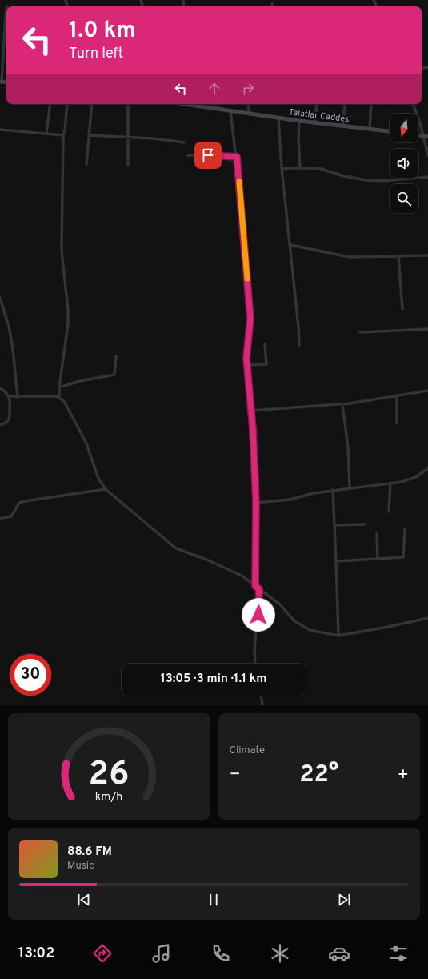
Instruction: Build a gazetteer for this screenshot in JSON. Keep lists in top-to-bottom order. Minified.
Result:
{"streets":{"street":["Talatlar Caddesi"]},"north":"bottom","page":{"turn":["1.0 km","Turn left"],"limit":"30","trip":"13:05 · 3 min · 1.1 km","tile":"Climate","heat":["−","22°","+"],"song":["88.6 FM","Music"],"tabs":"13:02","gauge":["26","km/h"]}}
